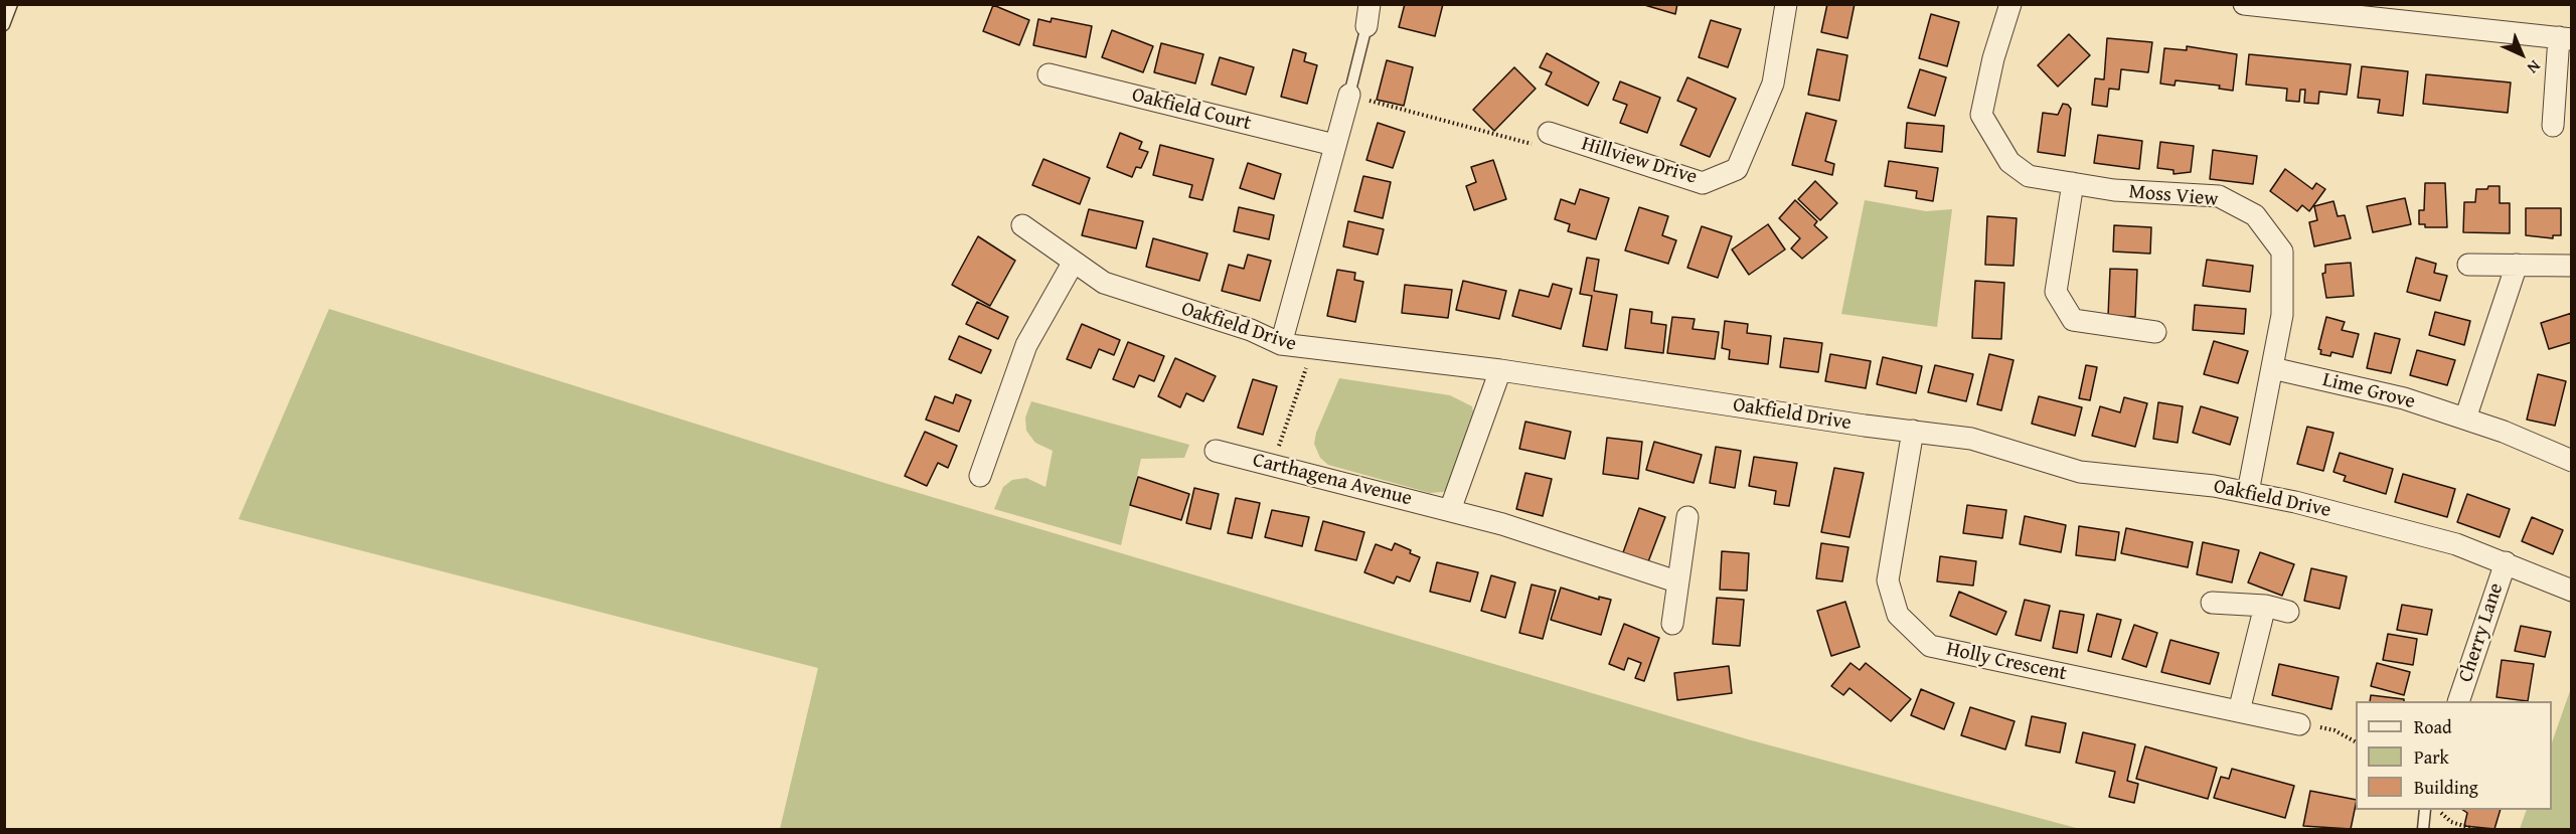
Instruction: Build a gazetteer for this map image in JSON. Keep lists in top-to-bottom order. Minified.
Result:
{"streets":{"street":["Oakfield Court","Hillview Drive","Moss View","Oakfield Drive","Lime Grove","Carthagena Avenue","Cherry Lane","Holly Crescent"]},"crossings":[["Moss View","Oakfield Drive"],["Moss View","Lime Grove"],["Oakfield Drive","Cherry Lane"],["Oakfield Drive","Holly Crescent"]],"legend":["Road","Park","Building"],"north":"bottom right"}
